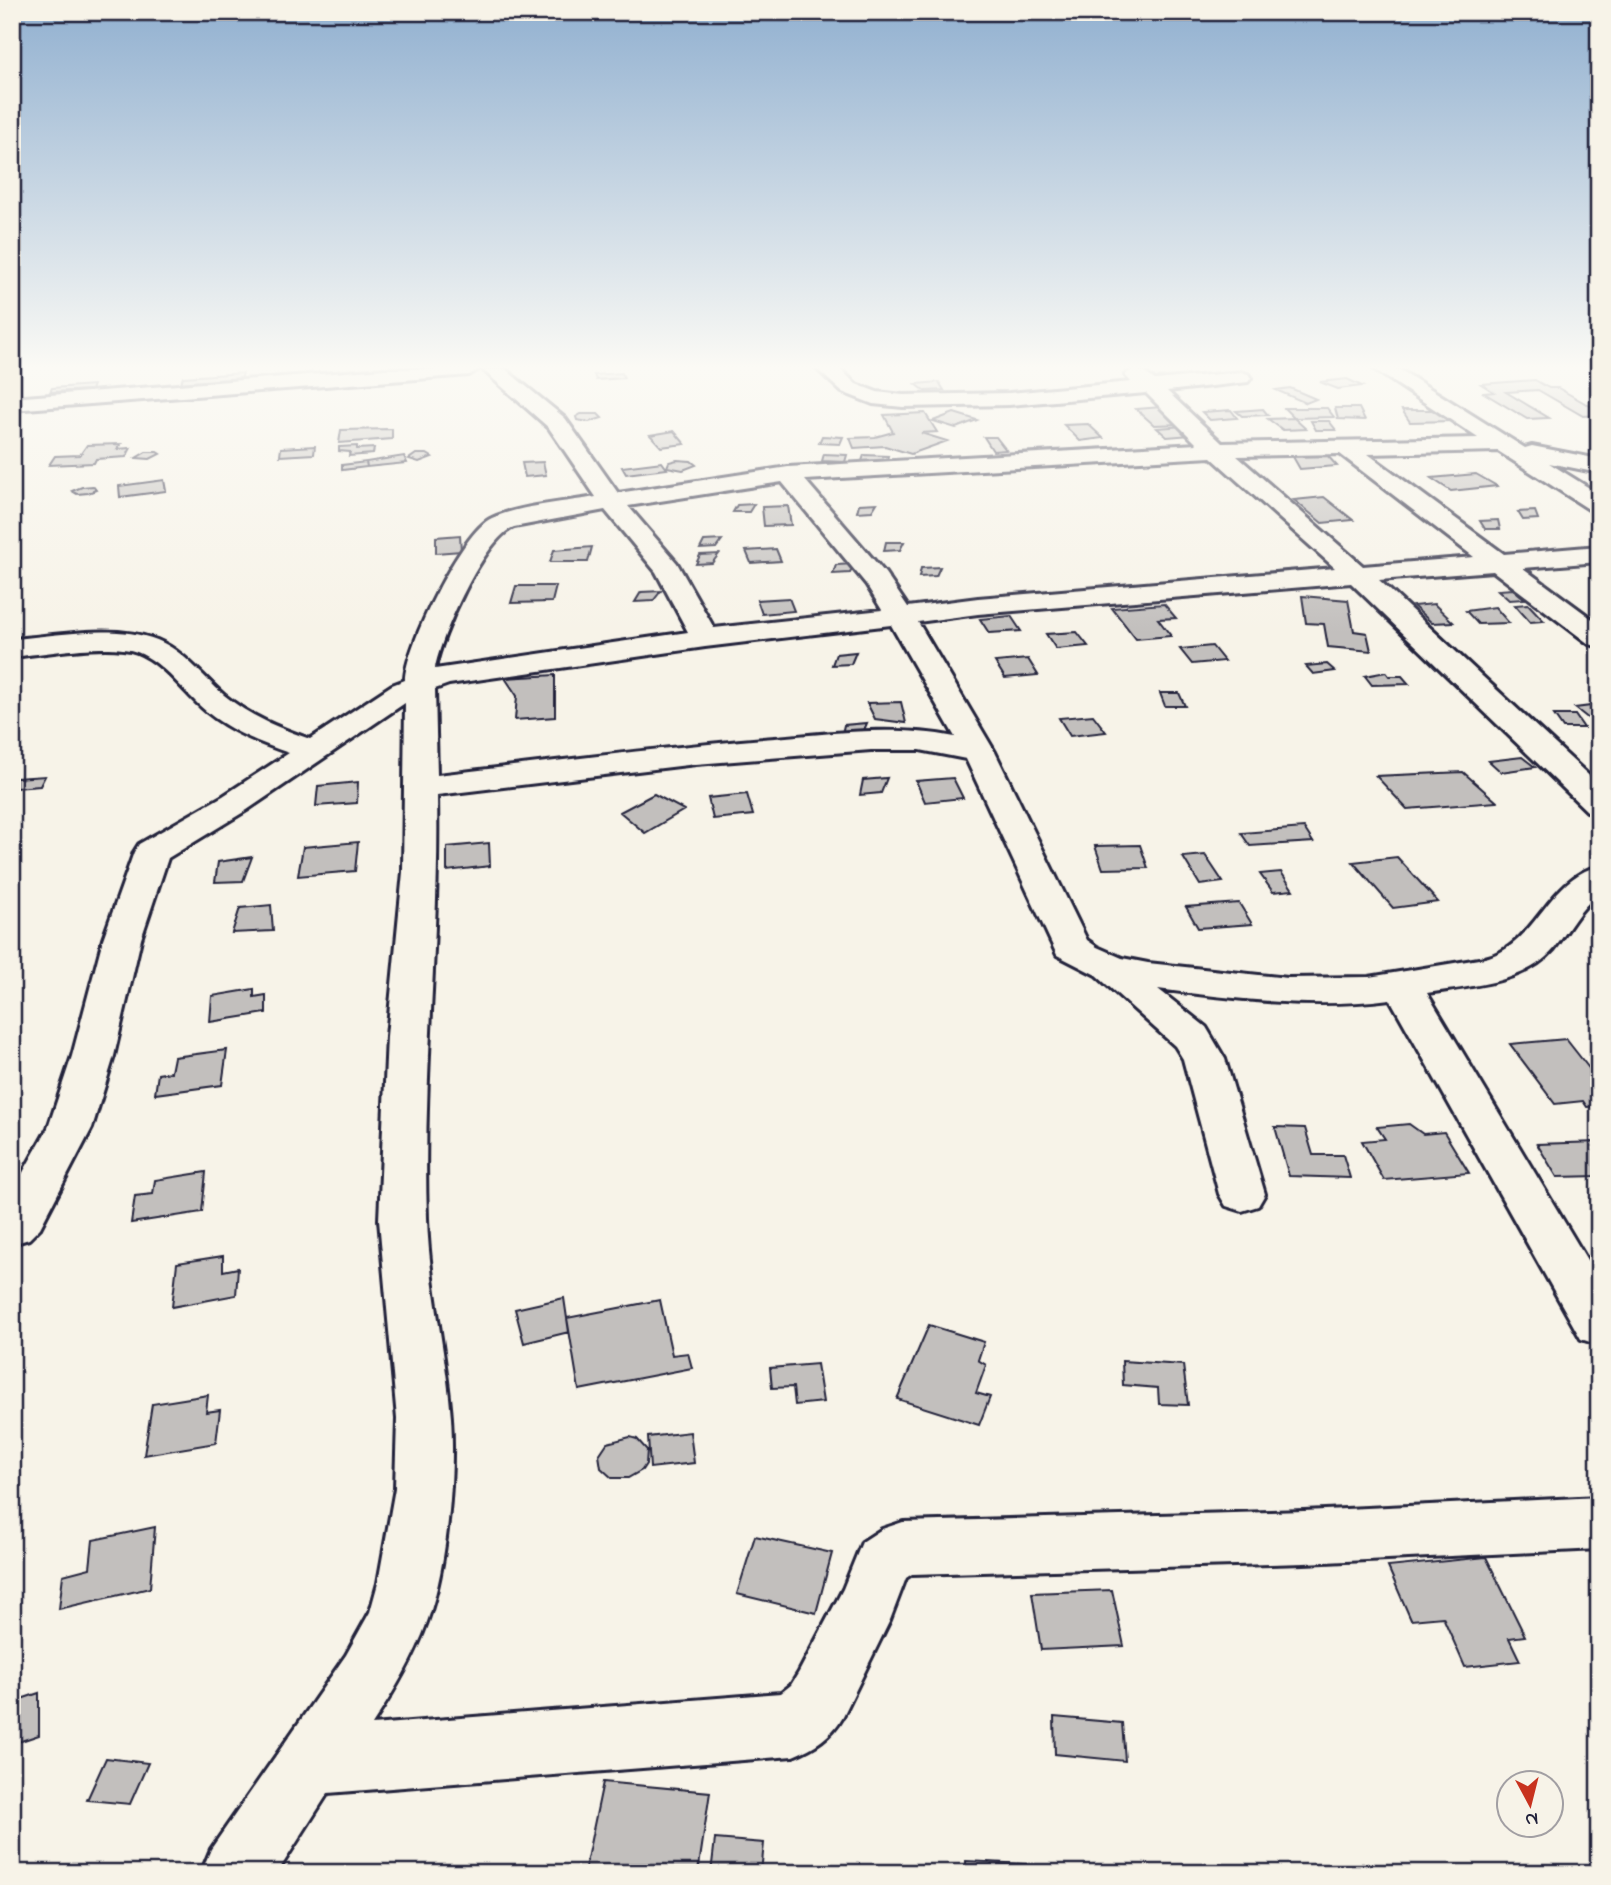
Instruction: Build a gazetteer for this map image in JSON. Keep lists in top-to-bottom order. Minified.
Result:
{"north":"bottom"}
